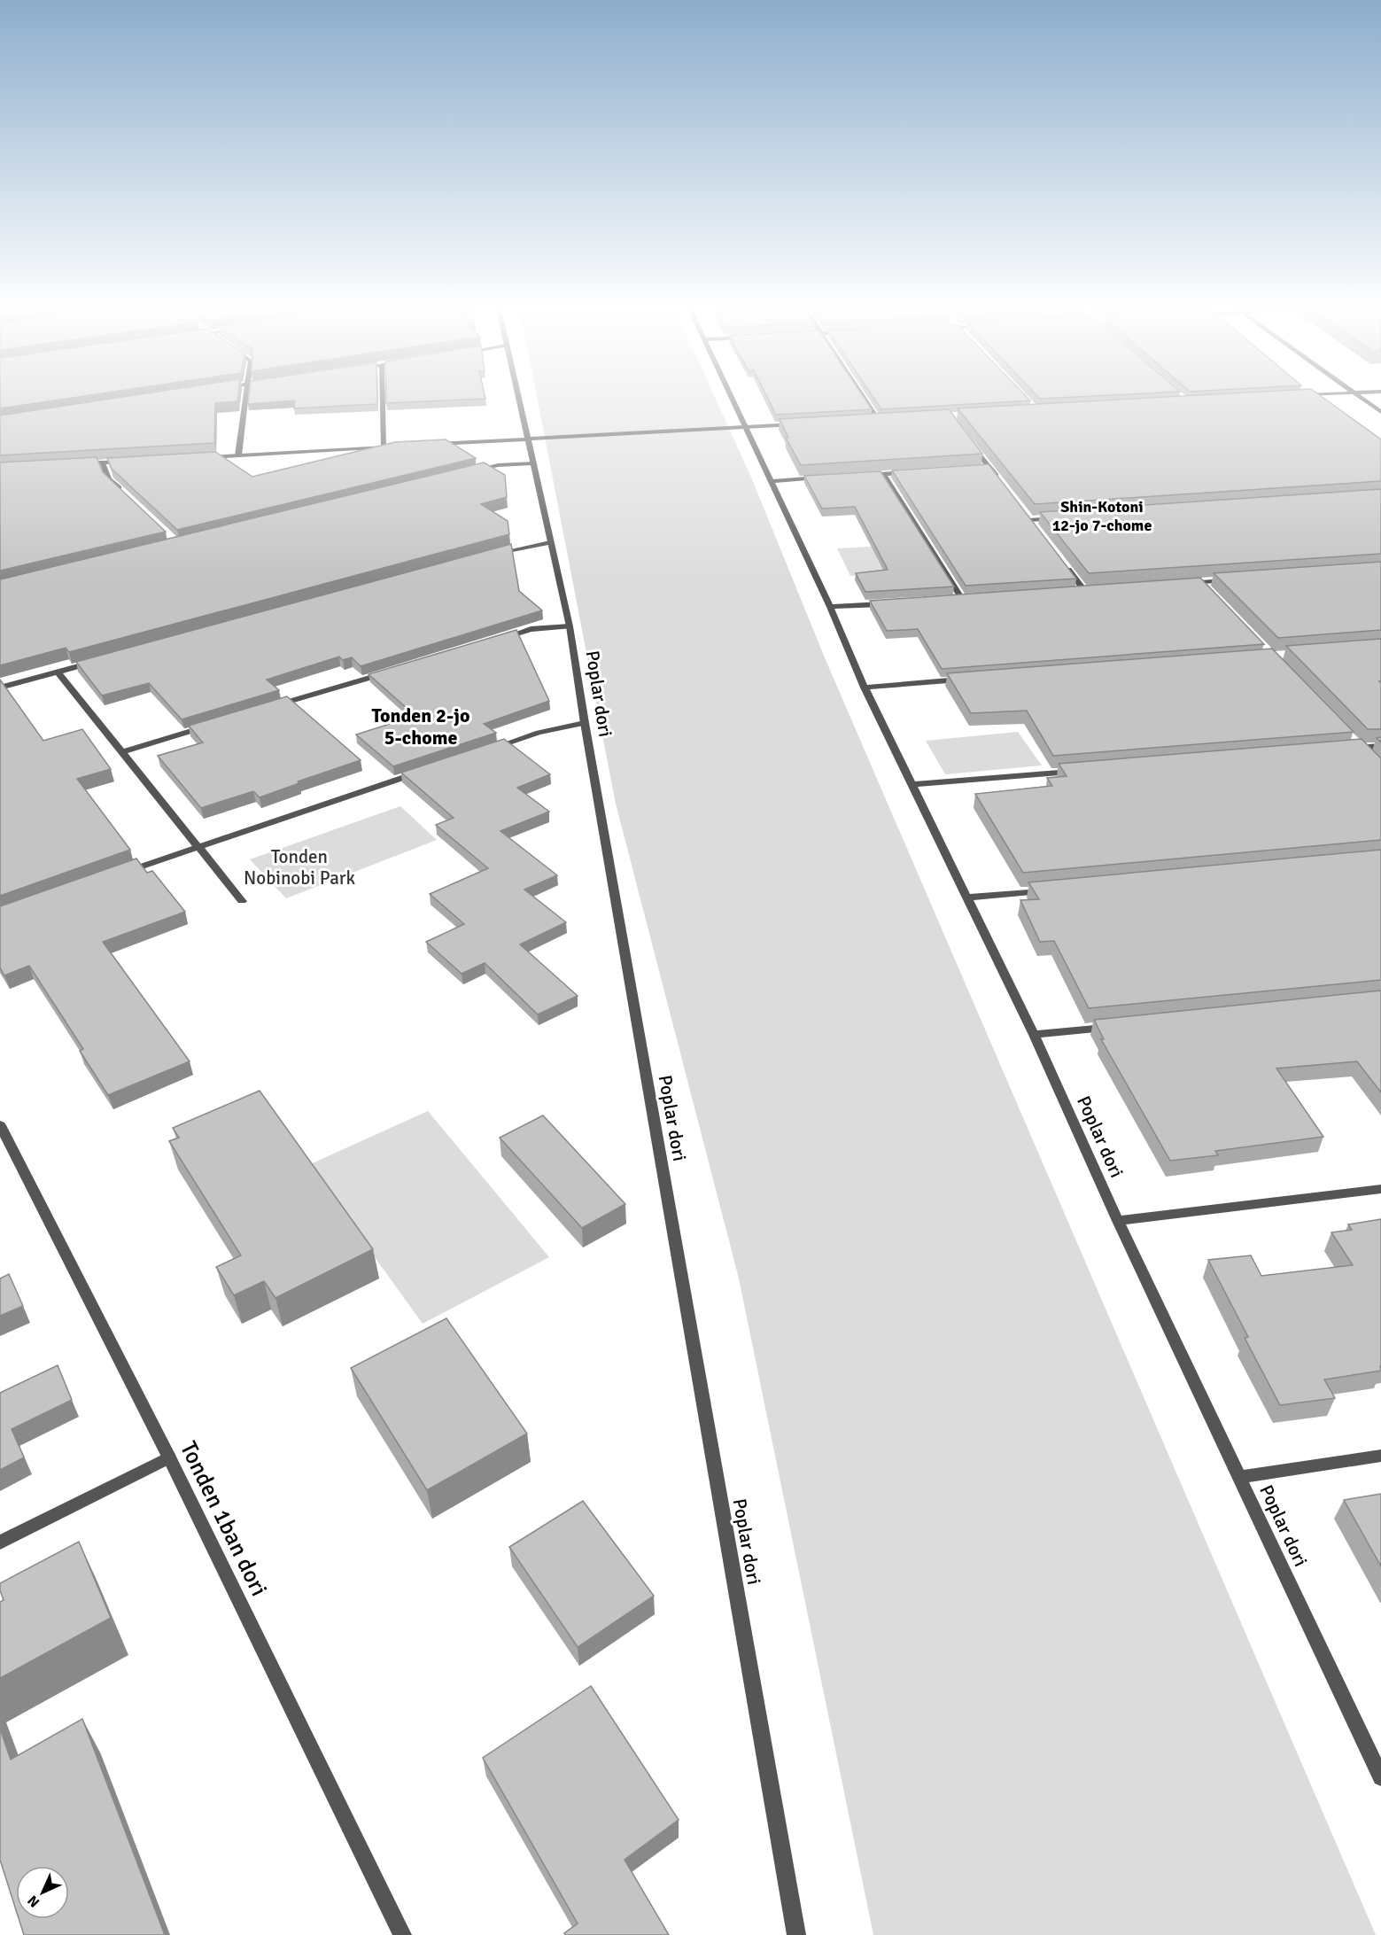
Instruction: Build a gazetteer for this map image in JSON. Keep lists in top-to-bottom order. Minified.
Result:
{"streets":{"street":["Poplar dori","Tonden 1ban dori"]},"districts":["Shin-Kotoni 12-jo 7-chome","Tonden 2-jo 5-chome"],"parks":["Tonden Nobinobi Park"],"north":"bottom left"}
